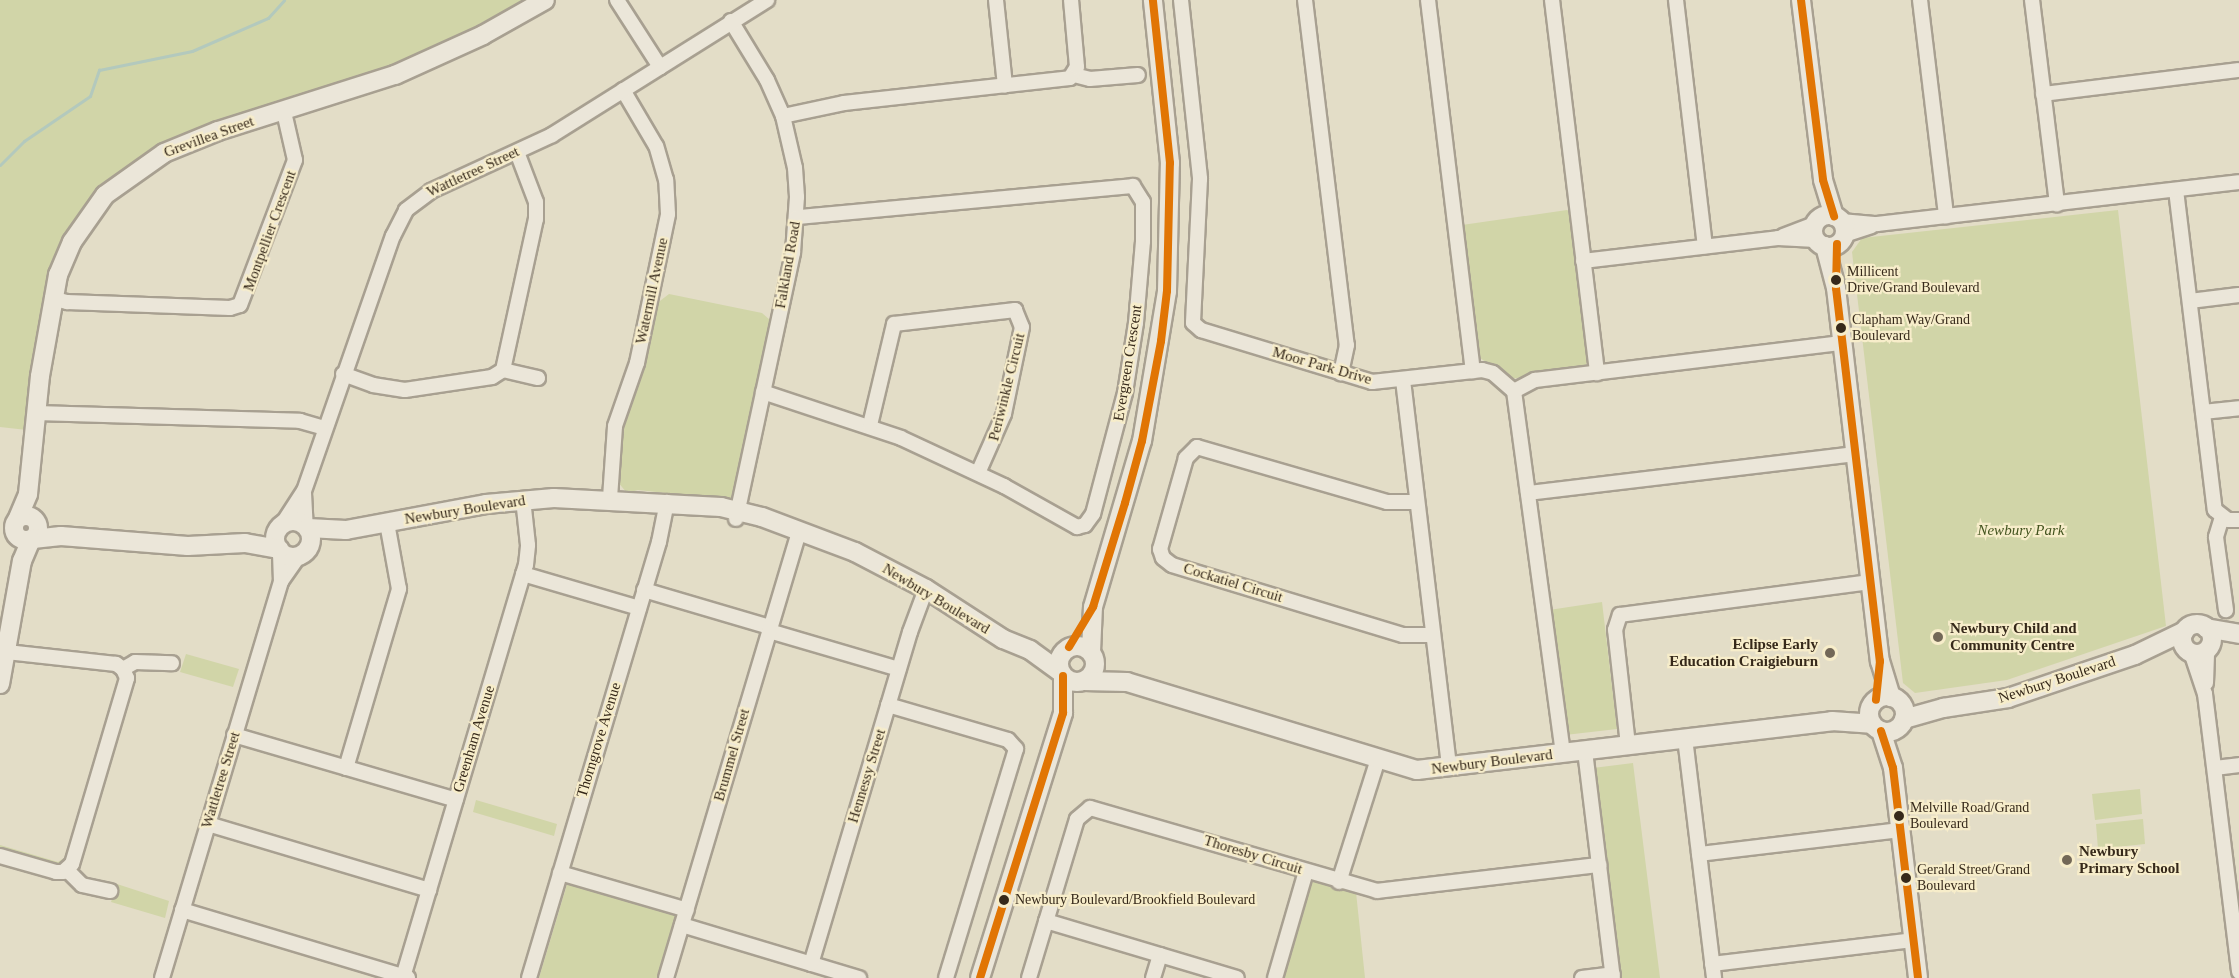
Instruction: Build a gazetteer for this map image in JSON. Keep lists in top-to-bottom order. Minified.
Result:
{"streets":{"street":["Grevillea Street","Wattletree Street","Montpellier Crescent","Falkland Road","Watermill Avenue","Evergreen Crescent","Moor Park Drive","Periwinkle Circuit","Newbury Boulevard","Cockatiel Circuit","Greenham Avenue","Thorngrove Avenue","Brummel Street","Hennessy Street","Thoresby Circuit"]},"crossings":[["Grevillea Street","Montpellier Crescent"],["Wattletree Street","Falkland Road"],["Wattletree Street","Watermill Avenue"],["Wattletree Street","Newbury Boulevard"],["Falkland Road","Evergreen Crescent"],["Falkland Road","Newbury Boulevard"],["Watermill Avenue","Newbury Boulevard"],["Evergreen Crescent","Periwinkle Circuit"],["Newbury Boulevard","Greenham Avenue"],["Newbury Boulevard","Thorngrove Avenue"],["Newbury Boulevard","Brummel Street"],["Newbury Boulevard","Hennessy Street"]],"parks":["Newbury Park"],"places":["Millicent Drive/Grand Boulevard","Clapham Way/Grand Boulevard","Newbury Child and Community Centre","Eclipse Early Education Craigieburn","Melville Road/Grand Boulevard","Newbury Primary School","Gerald Street/Grand Boulevard","Newbury Boulevard/Brookfield Boulevard"]}
